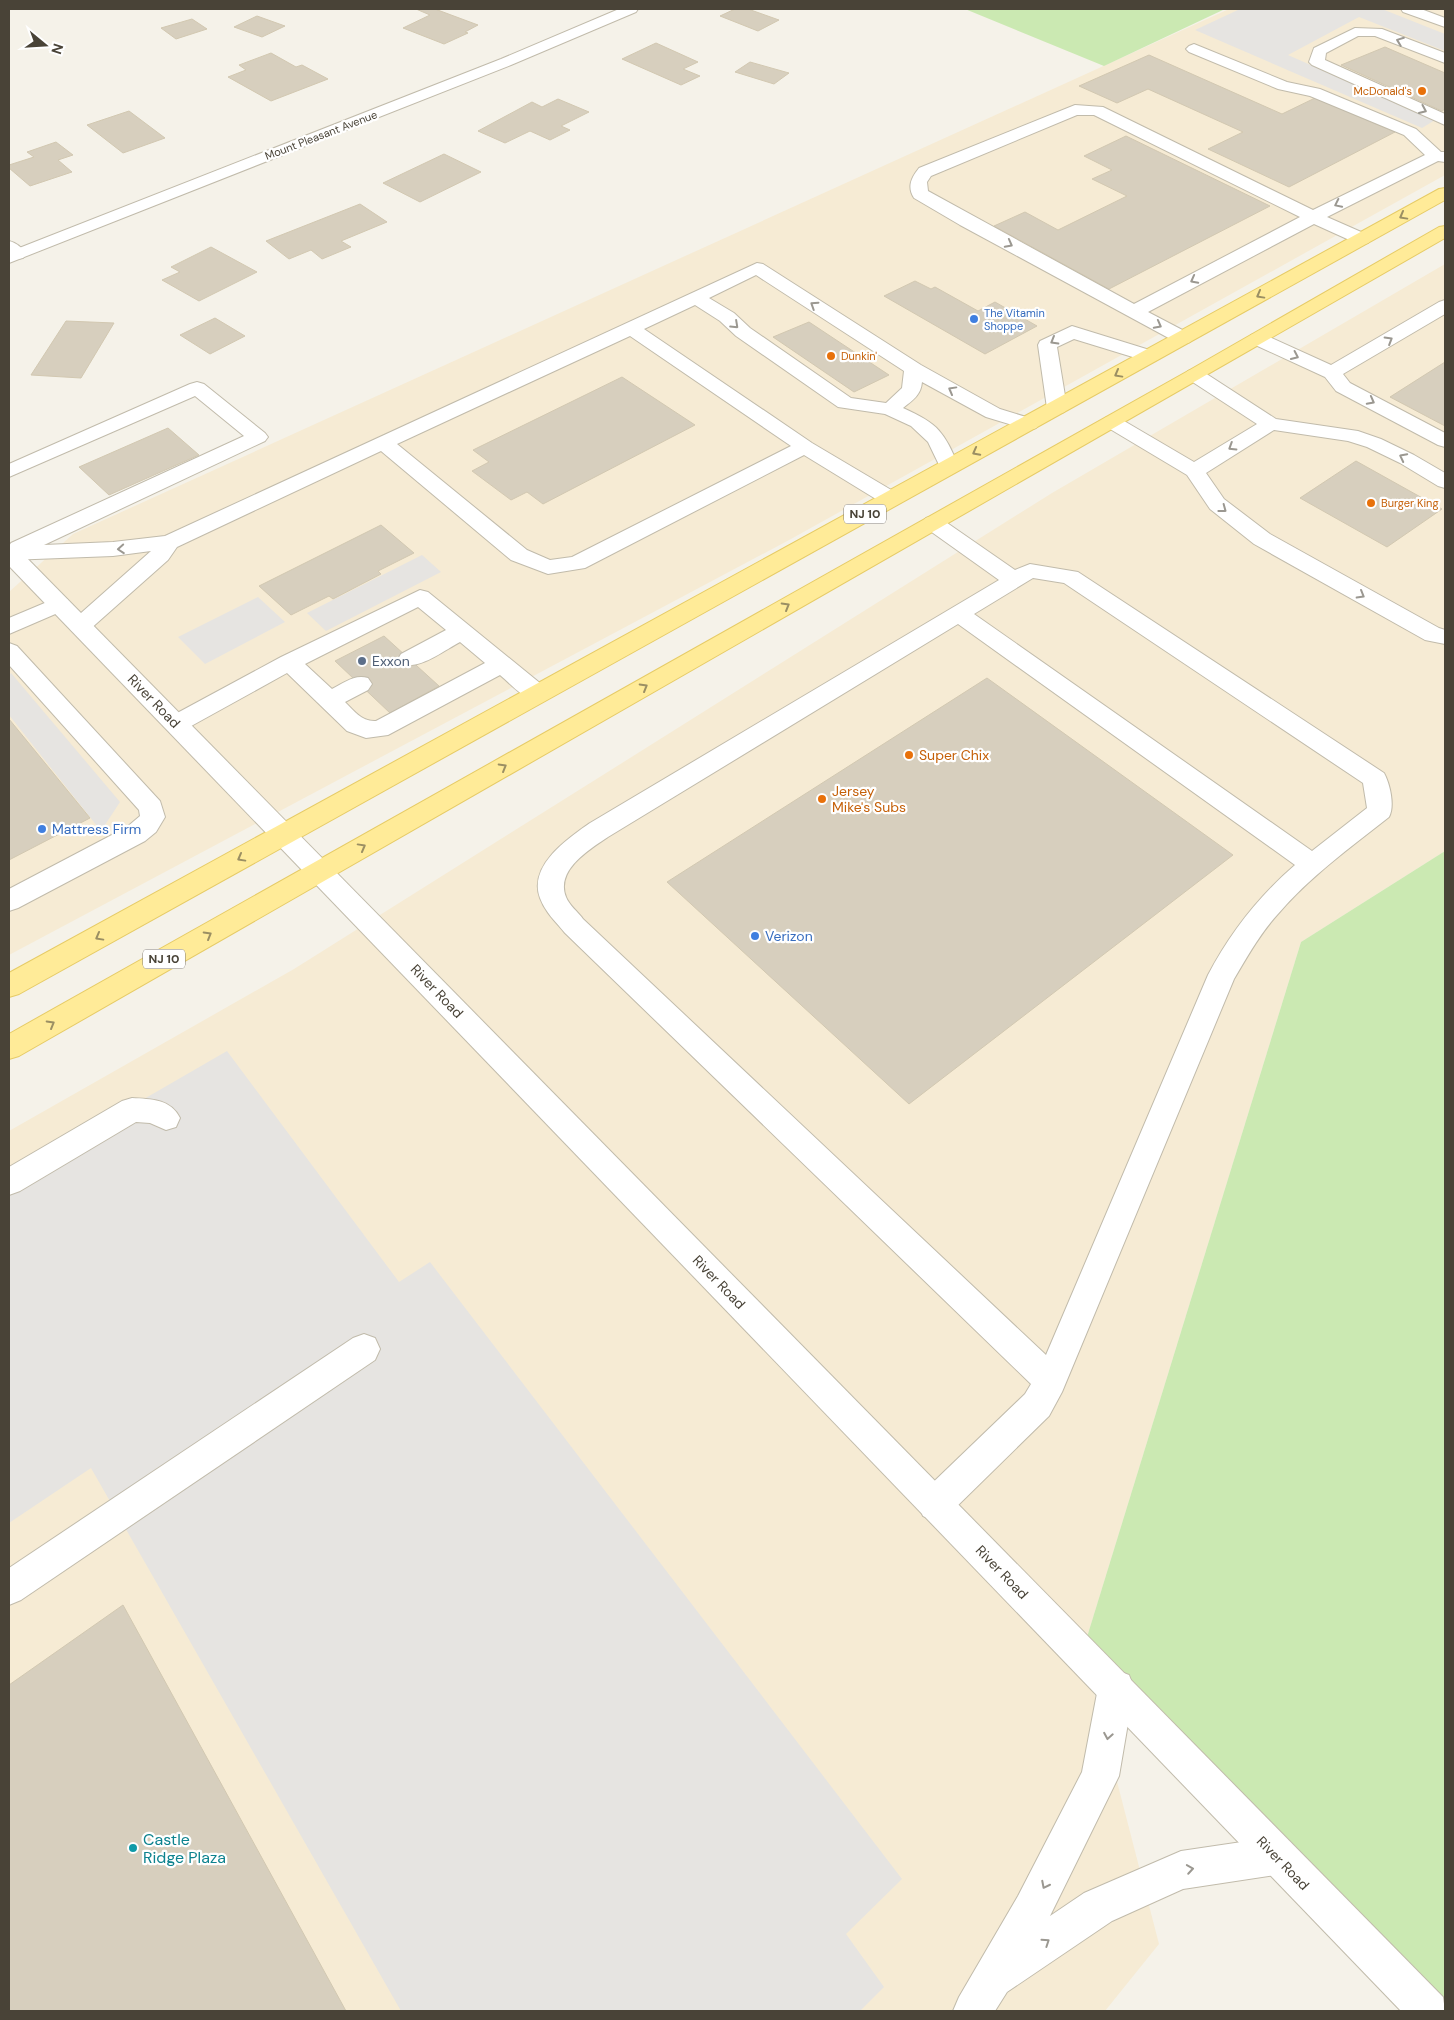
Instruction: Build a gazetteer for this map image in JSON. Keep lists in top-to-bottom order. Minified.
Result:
{"streets":{"main road":["NJ 10"],"street":["Mount Pleasant Avenue","River Road"]},"crossings":[["NJ 10","River Road"]],"places":["McDonald's","The Vitamin Shoppe","Dunkin'","Burger King","Exxon","Super Chix","Jersey Mike's Subs","Mattress Firm","Verizon","Castle Ridge Plaza"],"north":"right"}
